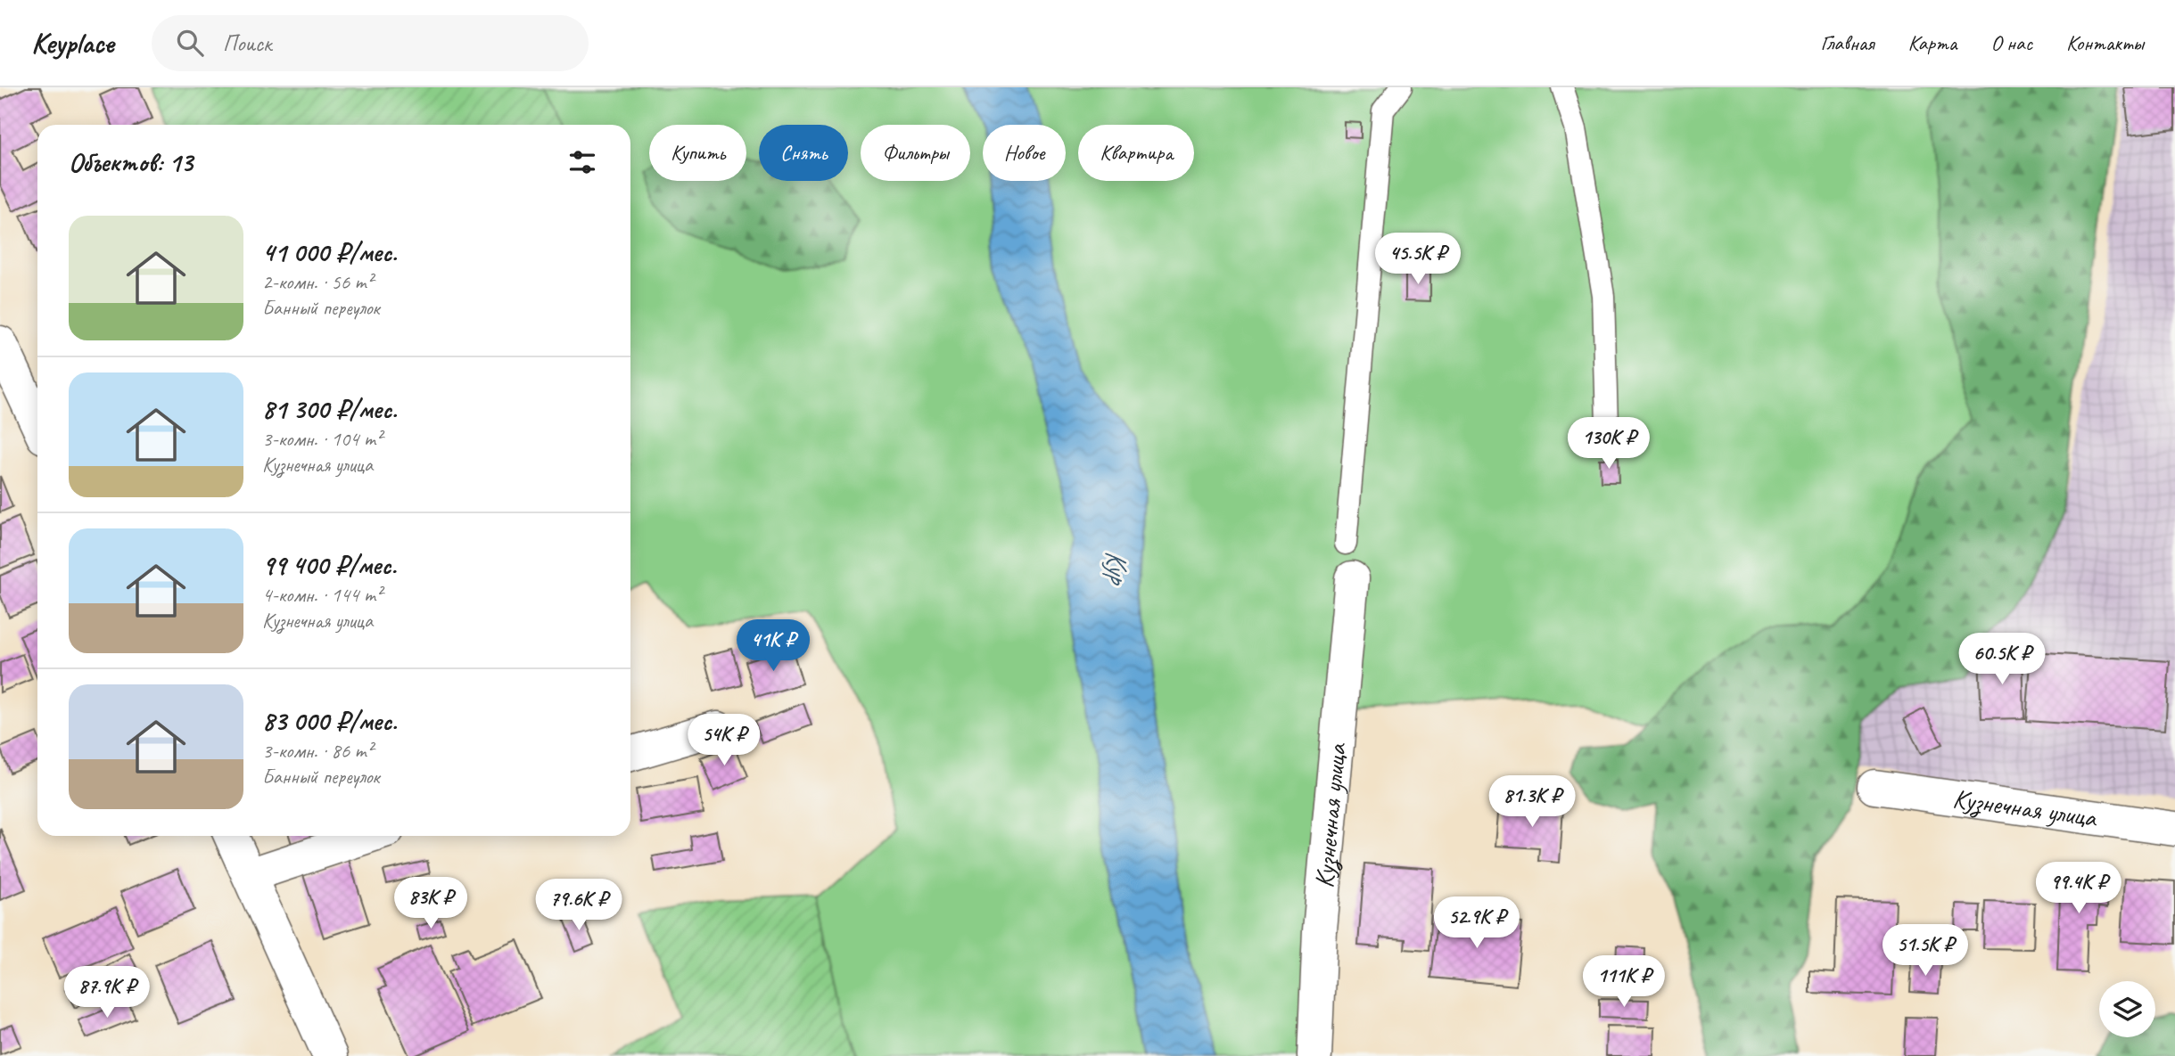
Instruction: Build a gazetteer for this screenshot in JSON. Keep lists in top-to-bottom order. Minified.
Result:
{"streets":{"street":["Кузнечная улица"]},"water":["Кур"],"page":{"header":"Keyplace","search":"Поиск","nav":["Главная","Карта","О нас","Контакты"],"chip":["Купить","Снять","Фильтры","Новое","Квартира"],"heading":"Объектов: 13","list":[{"name":"41 000 ₽/мес.","note":"2-комн. · 56 m² · Банный переулок"},{"name":"81 300 ₽/мес.","note":"3-комн. · 104 m² · Кузнечная улица"},{"name":"99 400 ₽/мес.","note":"4-комн. · 144 m² · Кузнечная улица"},{"name":"83 000 ₽/мес.","note":"3-комн. · 86 m² · Банный переулок"}],"price":["45.5K ₽","130K ₽","41K ₽","60.5K ₽","54K ₽","81.3K ₽","99.4K ₽","83K ₽","79.6K ₽","52.9K ₽","51.5K ₽","111K ₽","87.9K ₽"]}}
